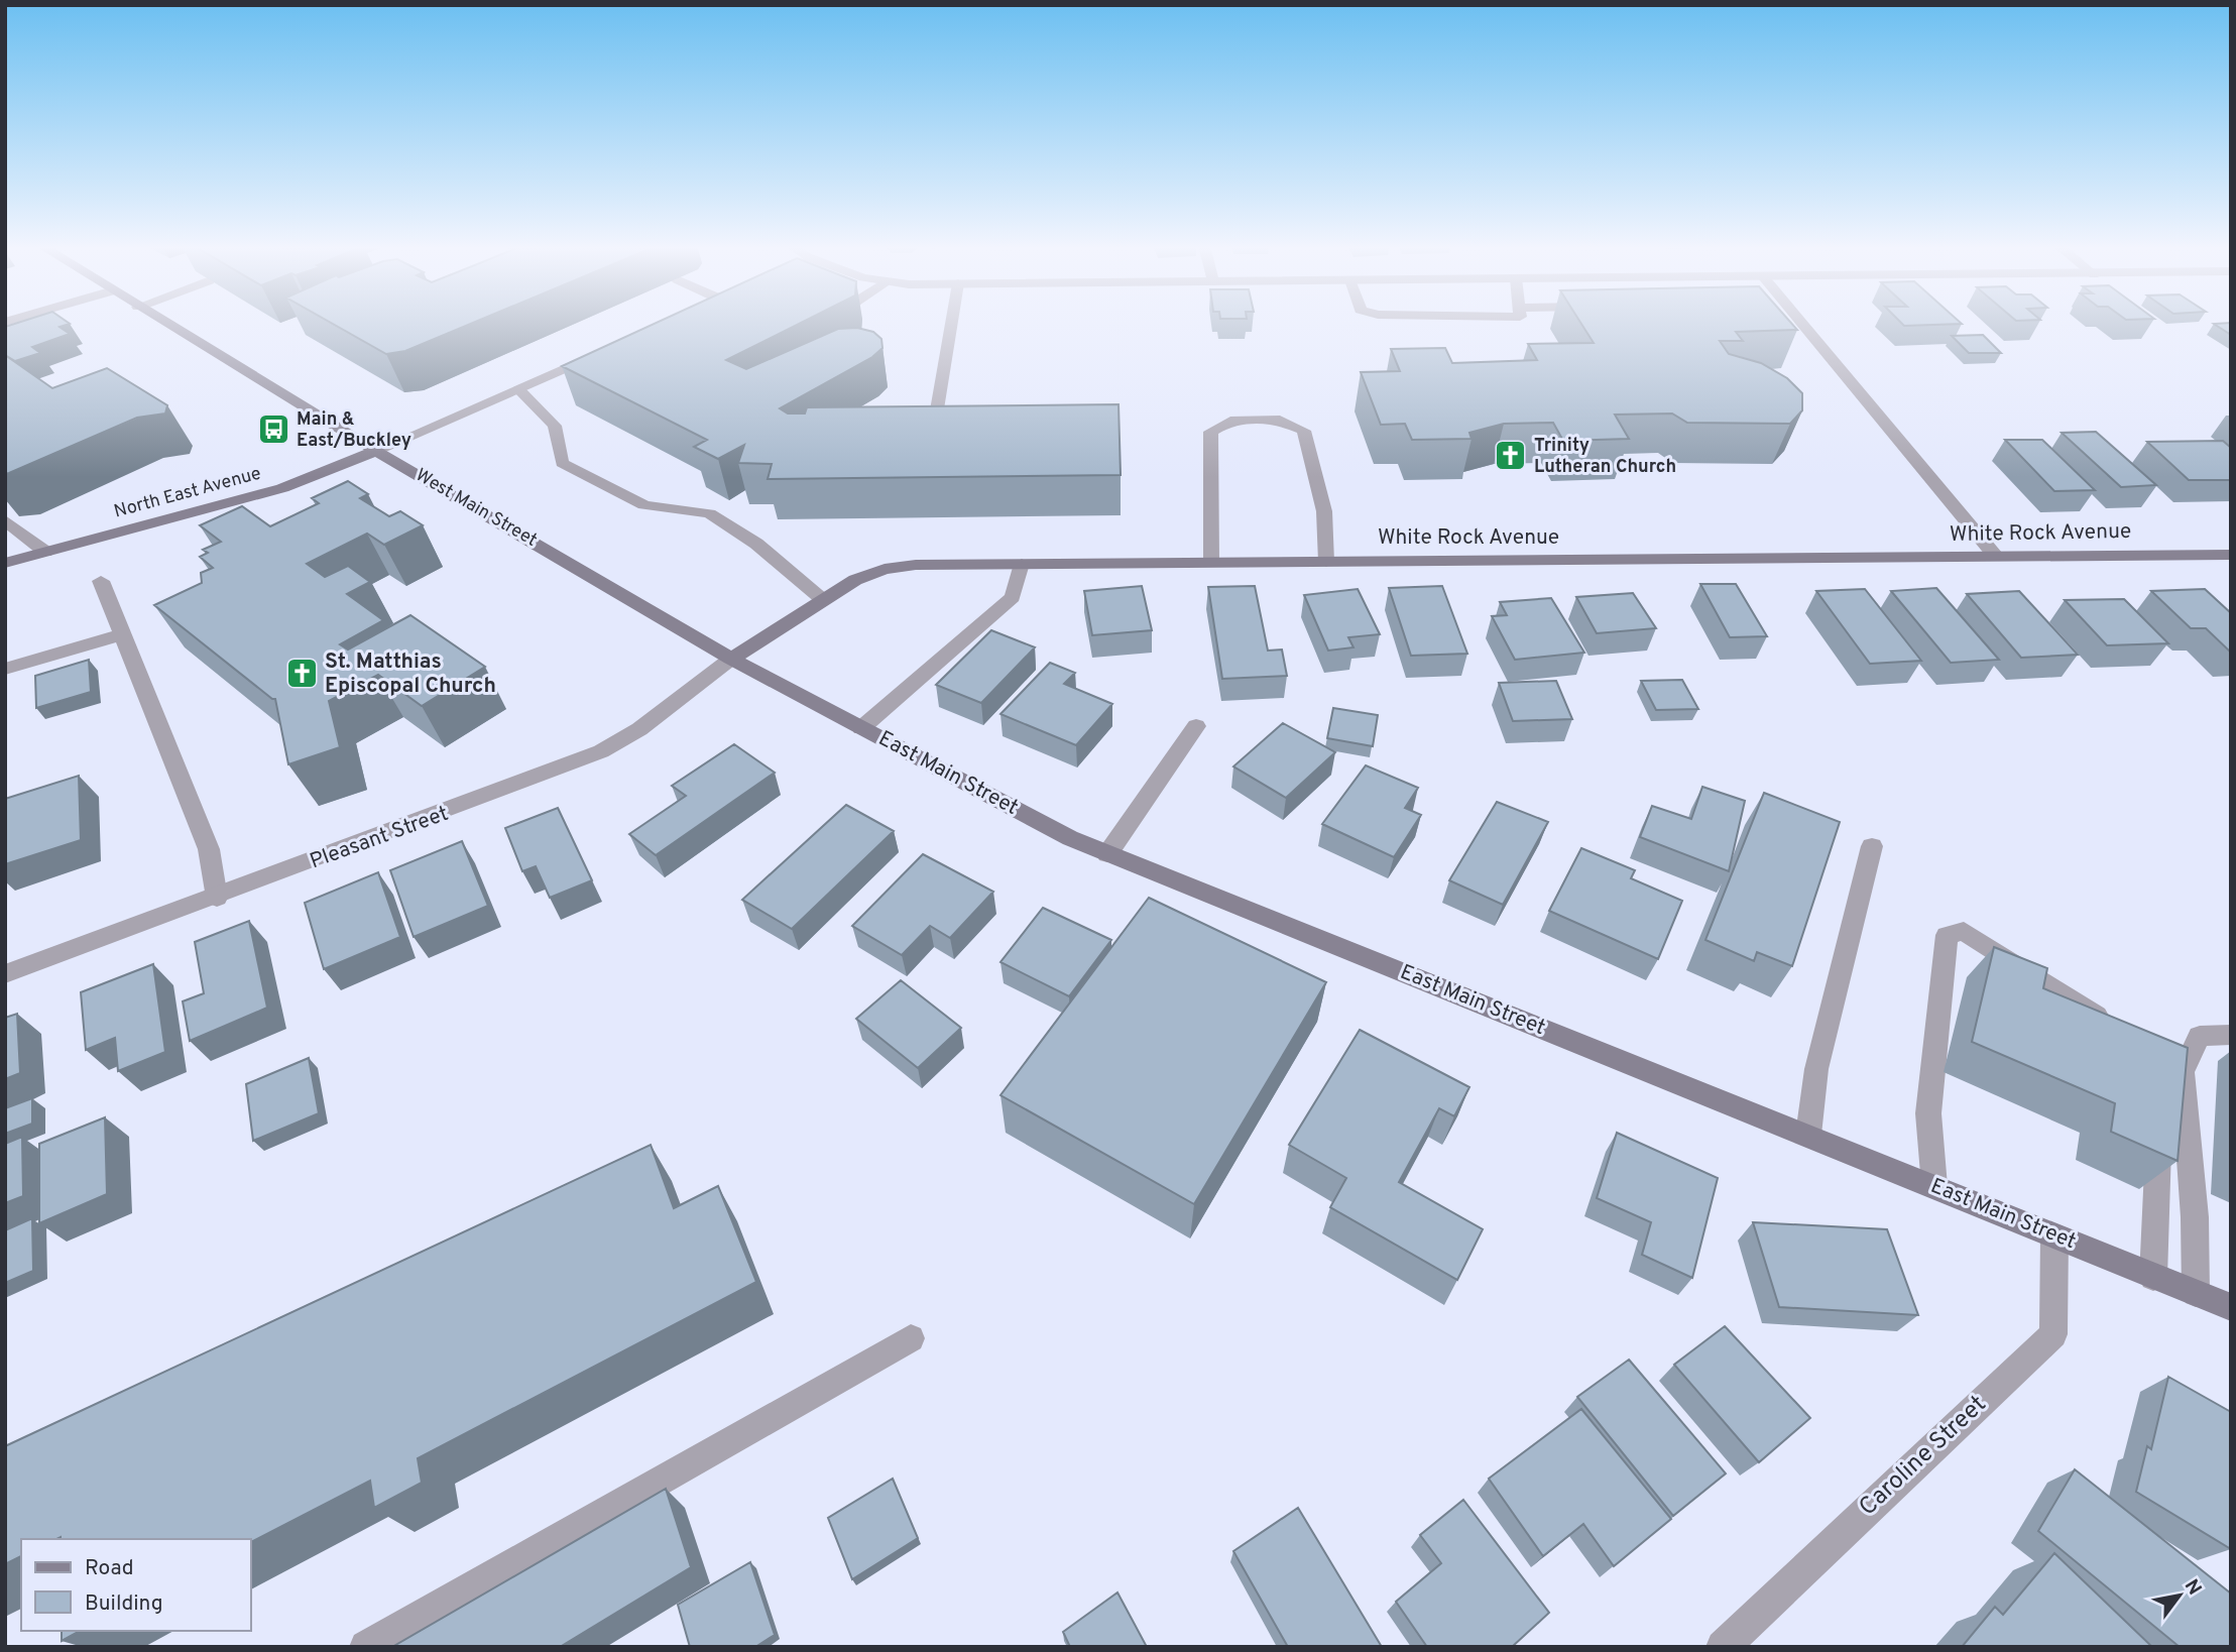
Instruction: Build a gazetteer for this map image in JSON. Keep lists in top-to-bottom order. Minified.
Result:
{"streets":{"main road":["North East Avenue","West Main Street","White Rock Avenue","East Main Street"],"street":["Pleasant Street","Caroline Street"]},"crossings":[["North East Avenue","West Main Street"],["West Main Street","White Rock Avenue"],["West Main Street","East Main Street"],["West Main Street","Pleasant Street"],["White Rock Avenue","East Main Street"],["White Rock Avenue","Pleasant Street"],["East Main Street","Pleasant Street"],["East Main Street","Caroline Street"]],"places":{"bus stop":["Main & East/Buckley"],"church":["Trinity Lutheran Church","St. Matthias Episcopal Church"]},"legend":["Road","Building"],"north":"top right"}
